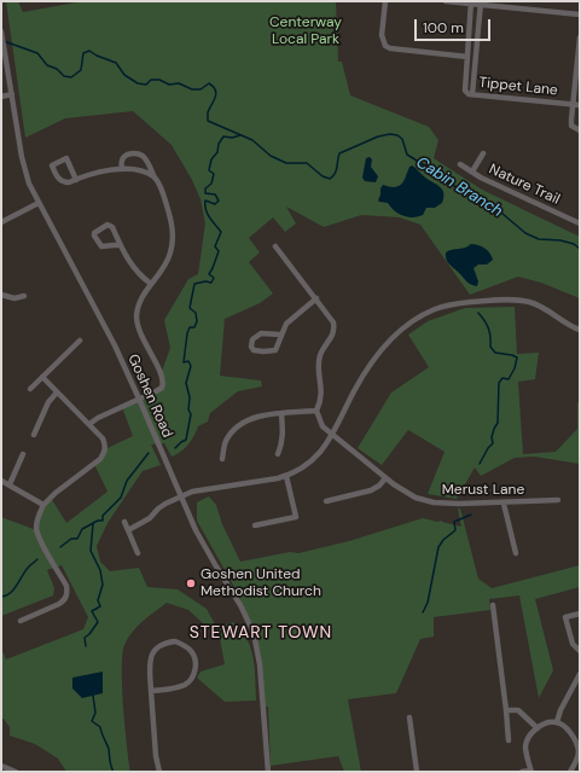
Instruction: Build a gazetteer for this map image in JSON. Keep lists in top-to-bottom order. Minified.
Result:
{"streets":{"street":["Tippet Lane","Nature Trail","Goshen Road","Merust Lane"]},"districts":["STEWART TOWN"],"water":["Cabin Branch"],"parks":["Centerway Local Park"],"places":["Goshen United Methodist Church"],"scale_bar":"100 m"}
